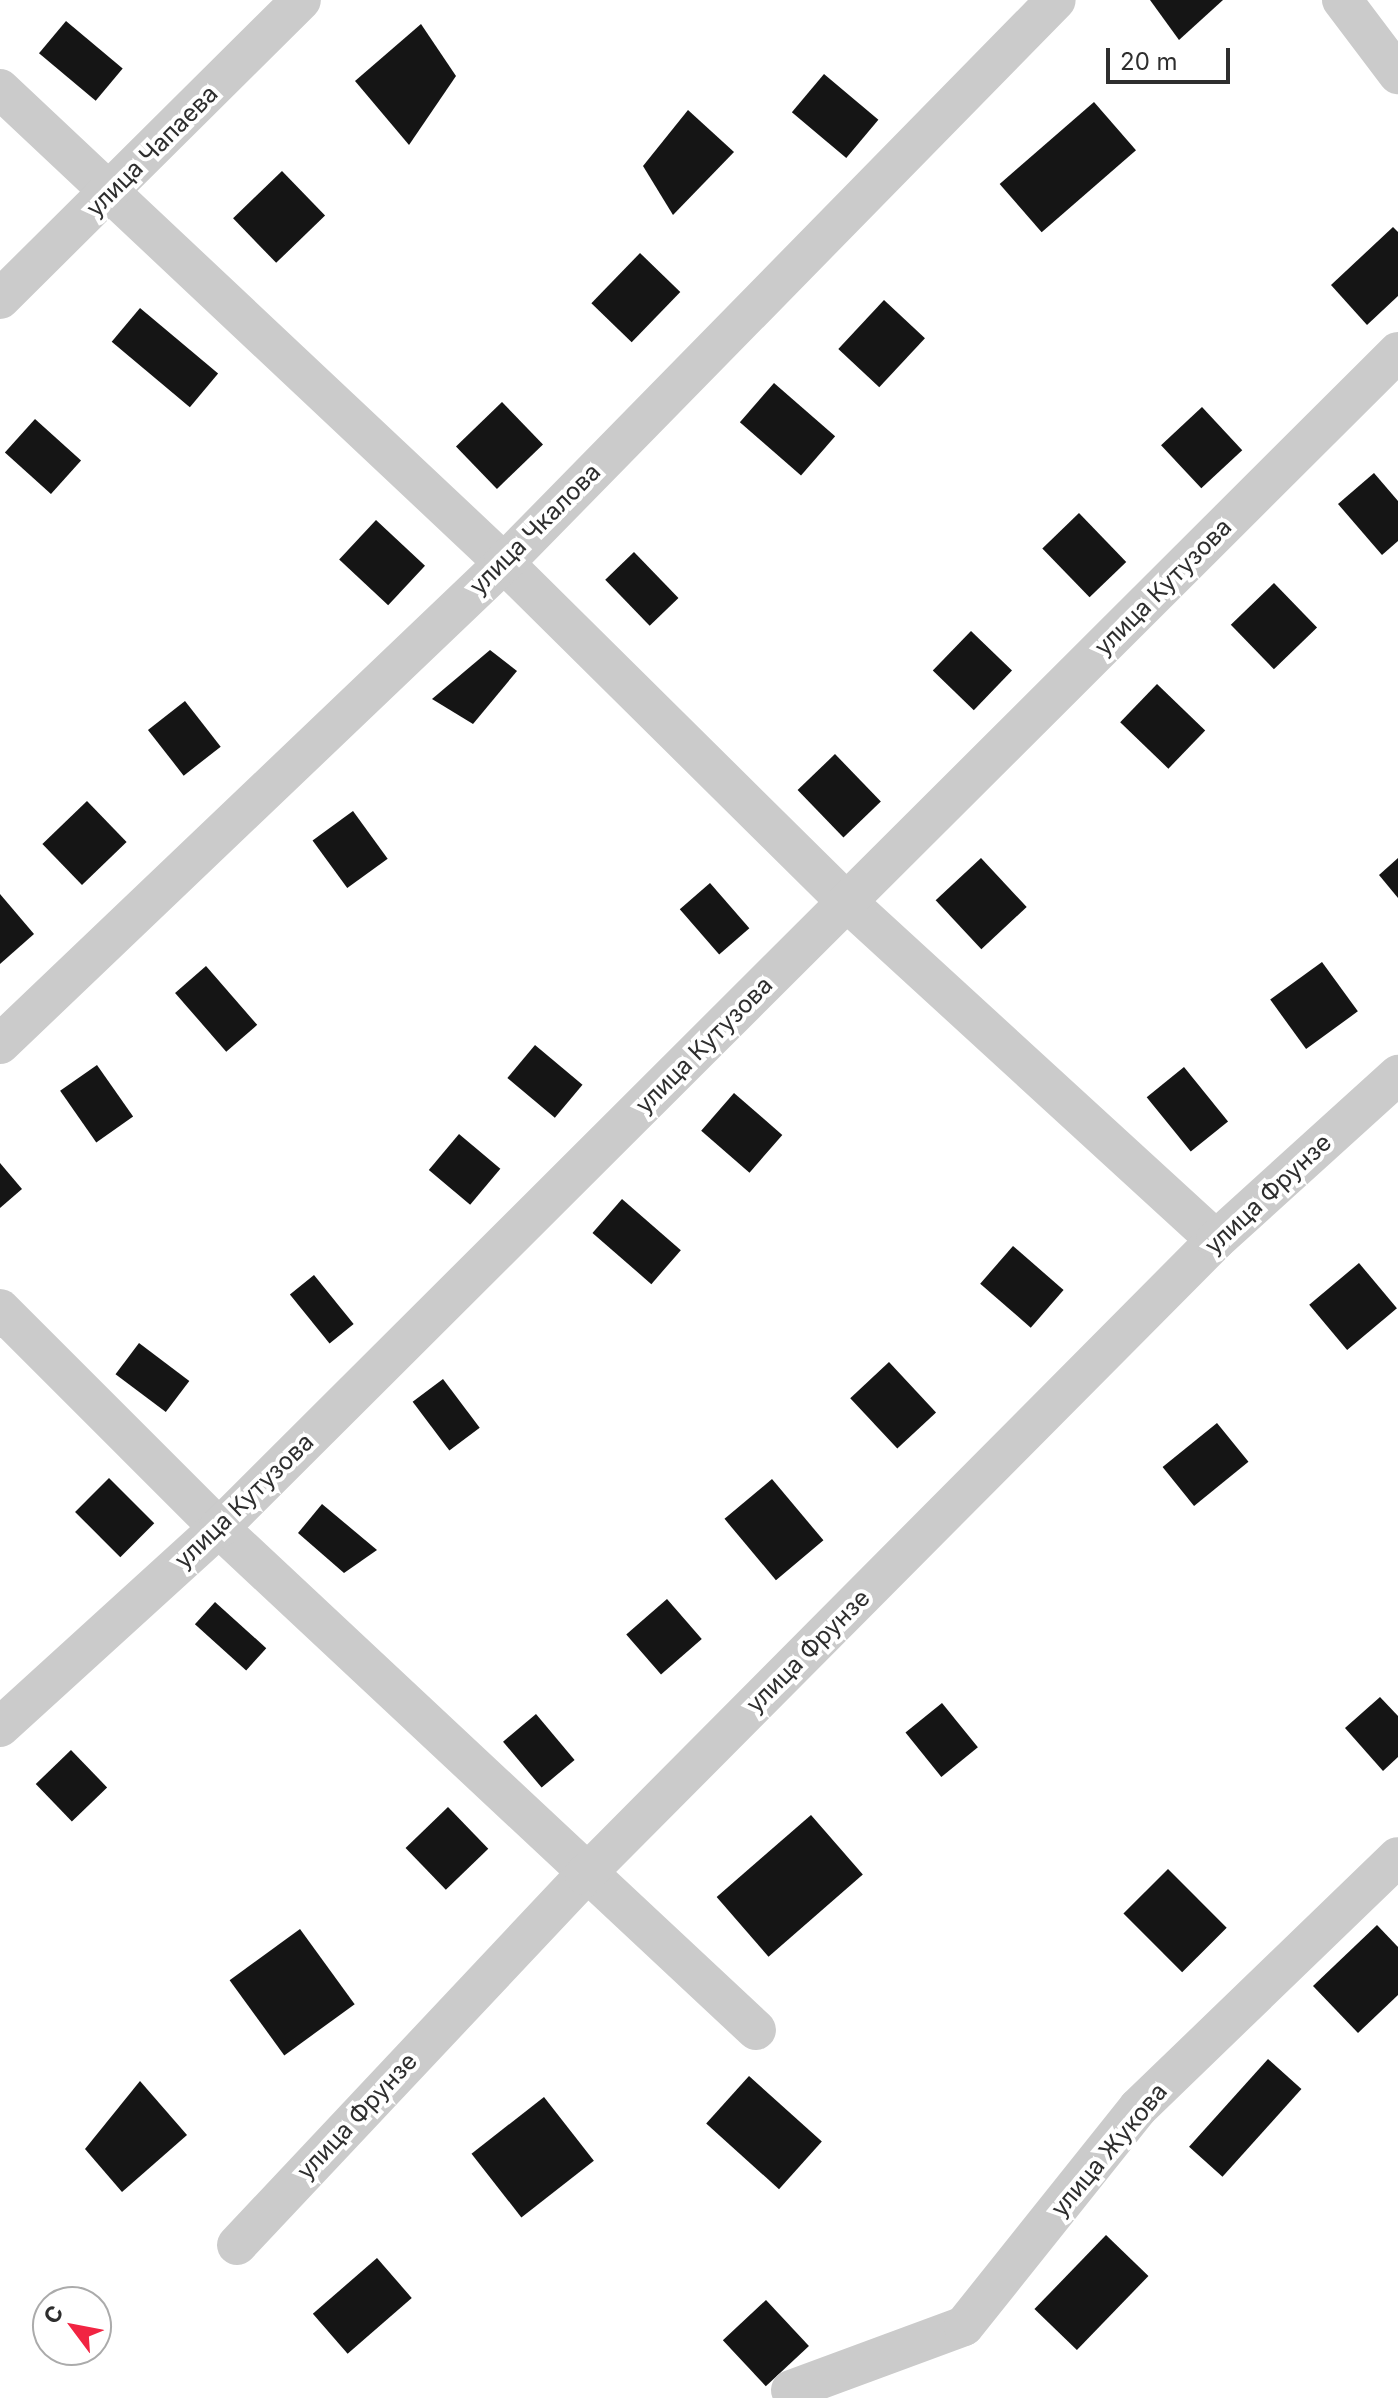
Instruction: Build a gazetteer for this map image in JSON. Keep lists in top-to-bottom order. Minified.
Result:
{"streets":{"street":["улица Чапаева","улица Чкалова","улица Кутузова","улица Фрунзе","улица Жукова"]},"scale_bar":"20 m","north":"top left"}
